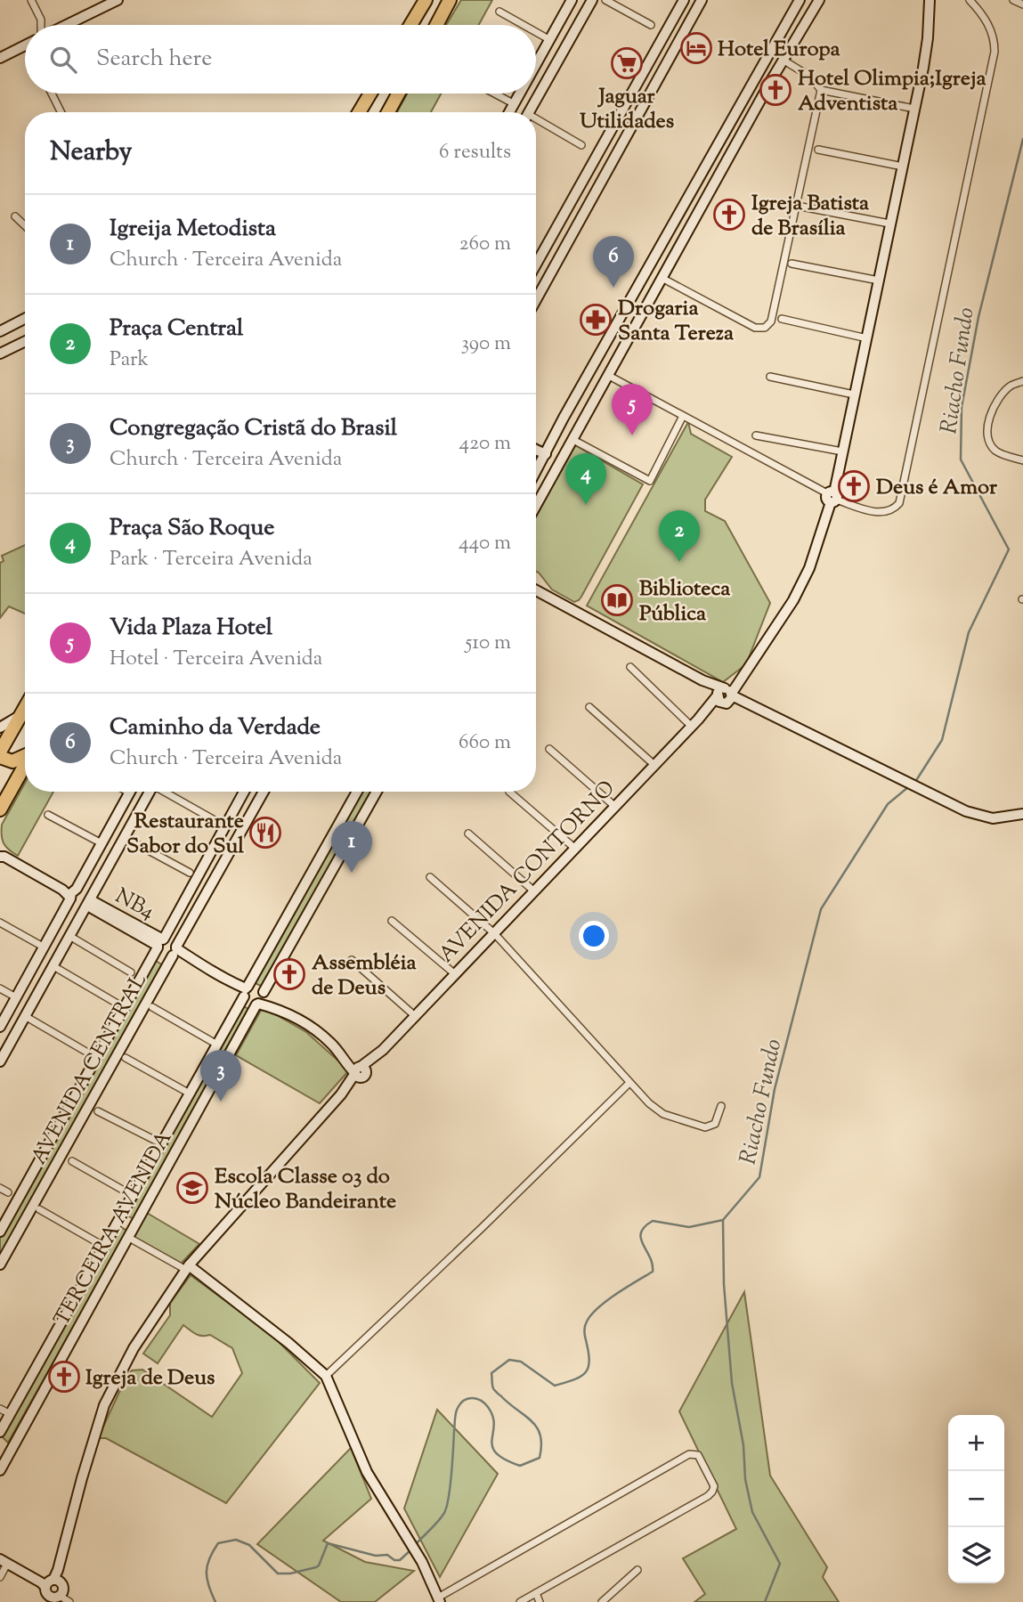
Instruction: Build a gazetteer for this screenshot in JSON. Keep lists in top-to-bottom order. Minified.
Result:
{"streets":{"street":["AVENIDA CONTORNO","NB4","AVENIDA CENTRAL","TERCEIRA AVENIDA"]},"crossings":[["NB4","AVENIDA CENTRAL"]],"water":["Riacho Fundo"],"places":{"hotel":["Hotel Europa"],"supermarket":["Jaguar Utilidades"],"church":["Hotel Olimpia;Igreja Adventista","Igreja Batista de Brasília","Deus é Amor","Assembléia de Deus","Igreja de Deus"],"pharmacy":["Drogaria Santa Tereza"],"library":["Biblioteca Pública"],"restaurant":["Restaurante Sabor do Sul"],"school or university":["Escola Classe 03 do Núcleo Bandeirante"]},"page":{"search":"Search here","heading":["Nearby","6 results"],"list":[{"mark":"1","name":"Igreija Metodista","note":"Church · Terceira Avenida","value":"260 m"},{"mark":"2","name":"Praça Central","note":"Park","value":"390 m"},{"mark":"3","name":"Congregação Cristã do Brasil","note":"Church · Terceira Avenida","value":"420 m"},{"mark":"4","name":"Praça São Roque","note":"Park · Terceira Avenida","value":"440 m"},{"mark":"5","name":"Vida Plaza Hotel","note":"Hotel · Terceira Avenida","value":"510 m"},{"mark":"6","name":"Caminho da Verdade","note":"Church · Terceira Avenida","value":"660 m"}],"pins":["6","5","4","2","1","3"],"map_buttons":["+","−"]}}
